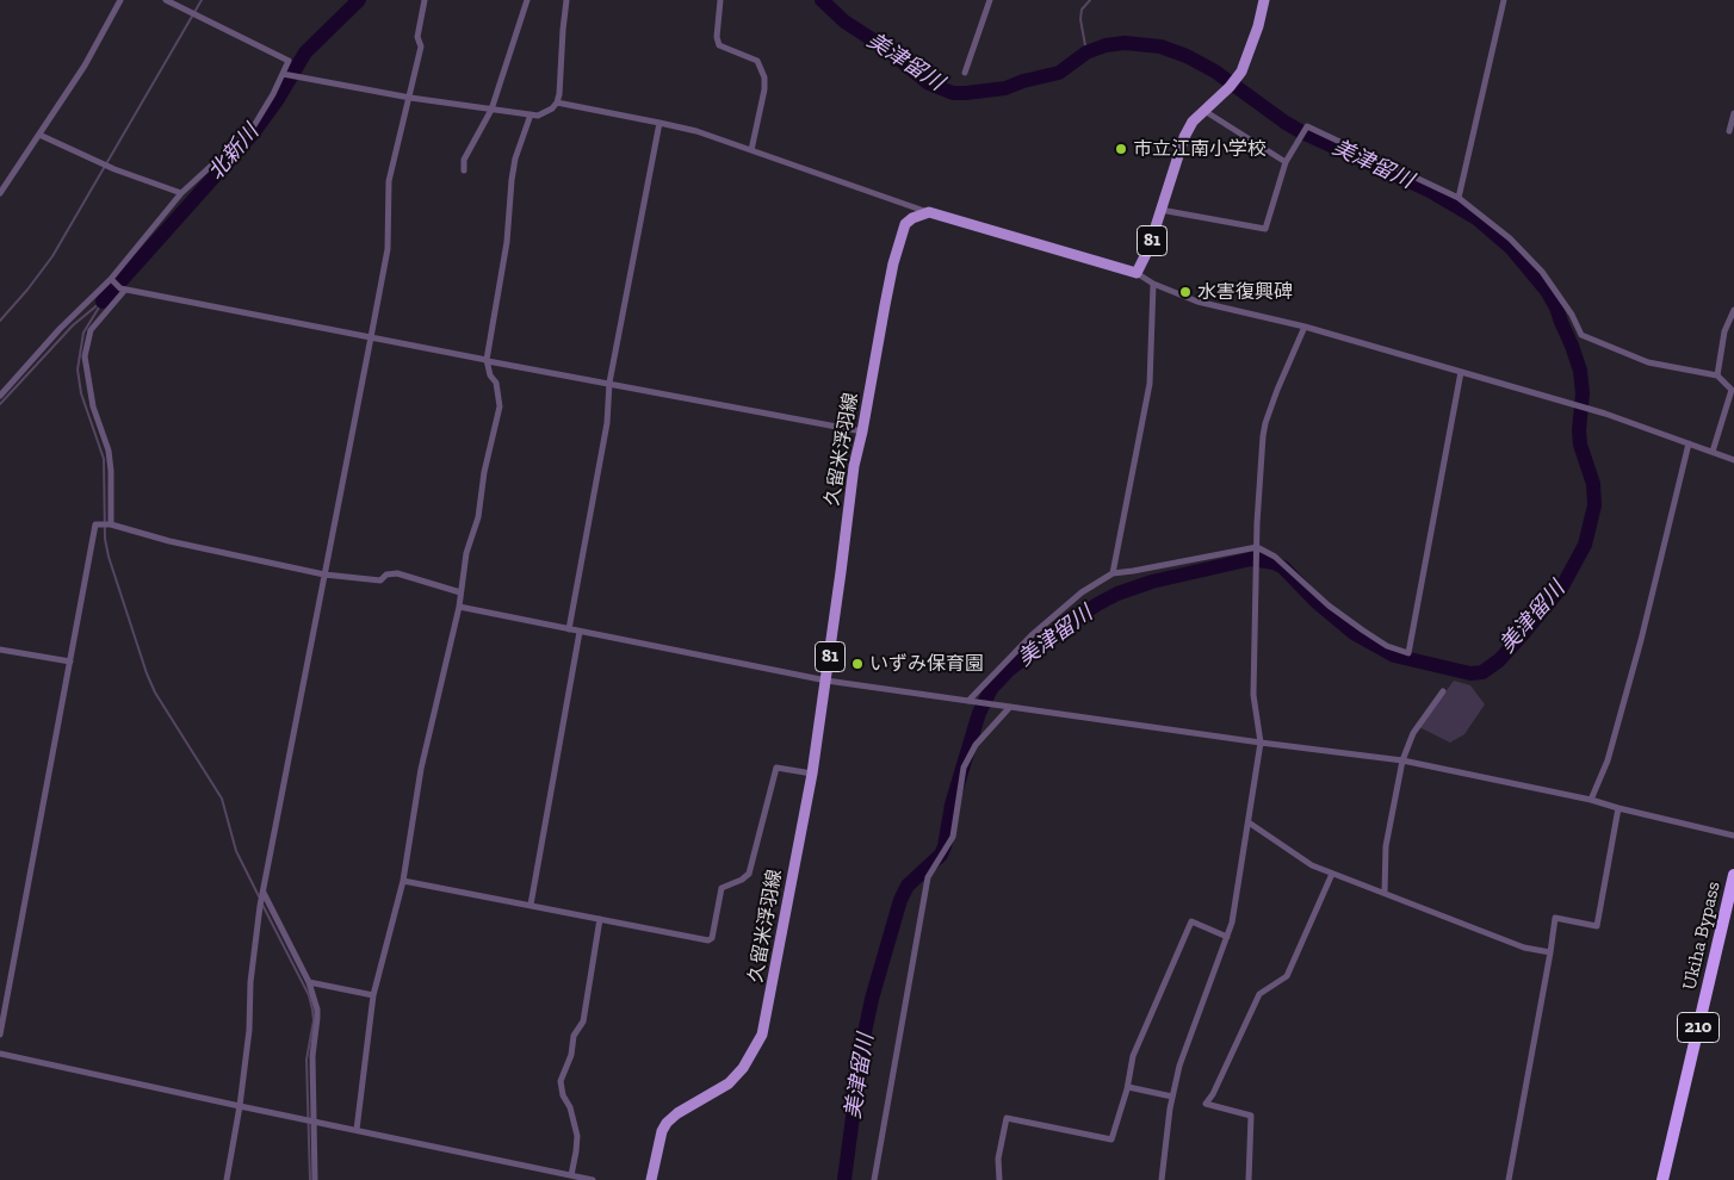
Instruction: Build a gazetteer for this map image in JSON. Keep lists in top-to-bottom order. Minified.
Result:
{"streets":{"highway":["Ukiha Bypass","210"],"main road":["81","久留米浮羽線"]},"crossings":[["81","久留米浮羽線"]],"water":["美津留川","北新川"],"places":["市立江南小学校","水害復興碑","いずみ保育園"]}
